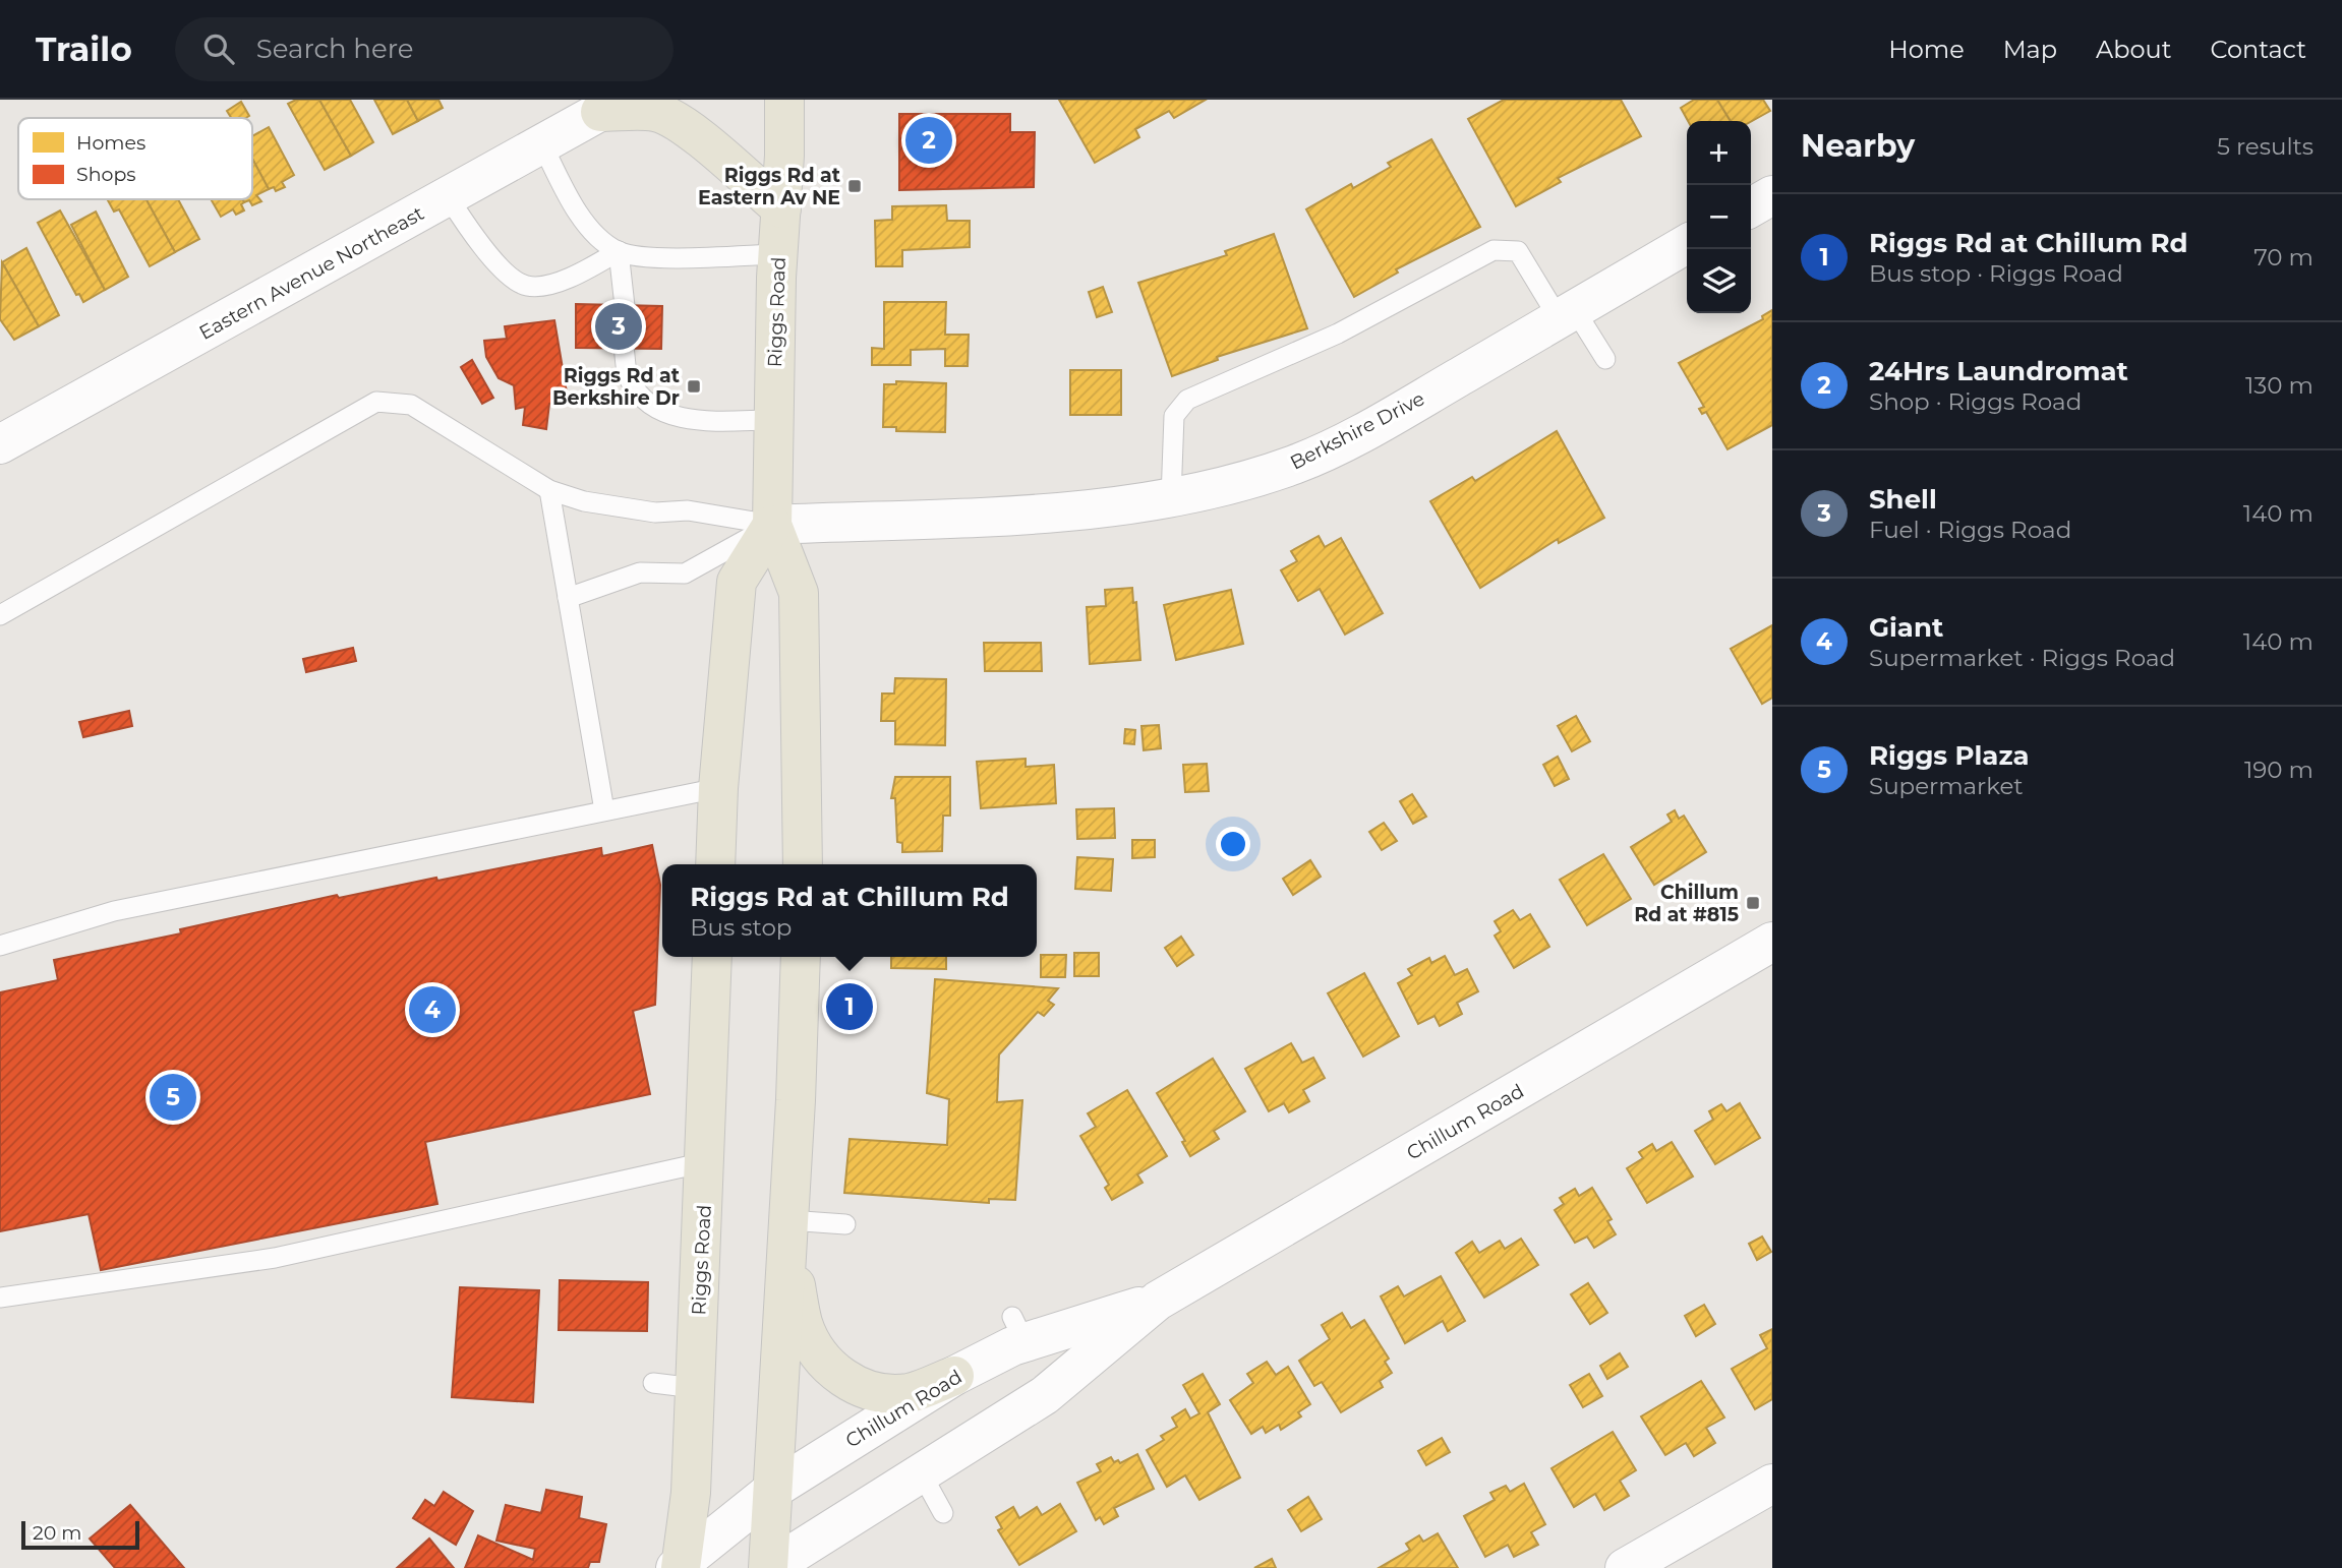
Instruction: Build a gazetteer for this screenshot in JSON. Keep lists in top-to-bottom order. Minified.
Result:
{"streets":{"main road":["Riggs Road"],"street":["Eastern Avenue Northeast","Berkshire Drive","Chillum Road"]},"crossings":[["Riggs Road","Berkshire Drive"],["Riggs Road","Chillum Road"]],"places":{"transit":["Riggs Rd at Eastern Av NE","Riggs Rd at Berkshire Dr","Chillum Rd at #815"]},"legend":["Homes","Shops"],"scale_bar":"20 m","page":{"header":"Trailo","search":"Search here","nav":["Home","Map","About","Contact"],"heading":["Nearby","5 results"],"pins":["2","3","1","4","5"],"map_buttons":["+","−"],"list":[{"mark":"1","name":"Riggs Rd at Chillum Rd","note":"Bus stop · Riggs Road","value":"70 m"},{"mark":"2","name":"24Hrs Laundromat","note":"Shop · Riggs Road","value":"130 m"},{"mark":"3","name":"Shell","note":"Fuel · Riggs Road","value":"140 m"},{"mark":"4","name":"Giant","note":"Supermarket · Riggs Road","value":"140 m"},{"mark":"5","name":"Riggs Plaza","note":"Supermarket","value":"190 m"}],"popup":["Riggs Rd at Chillum Rd","Bus stop"],"scale":"20 m"}}
